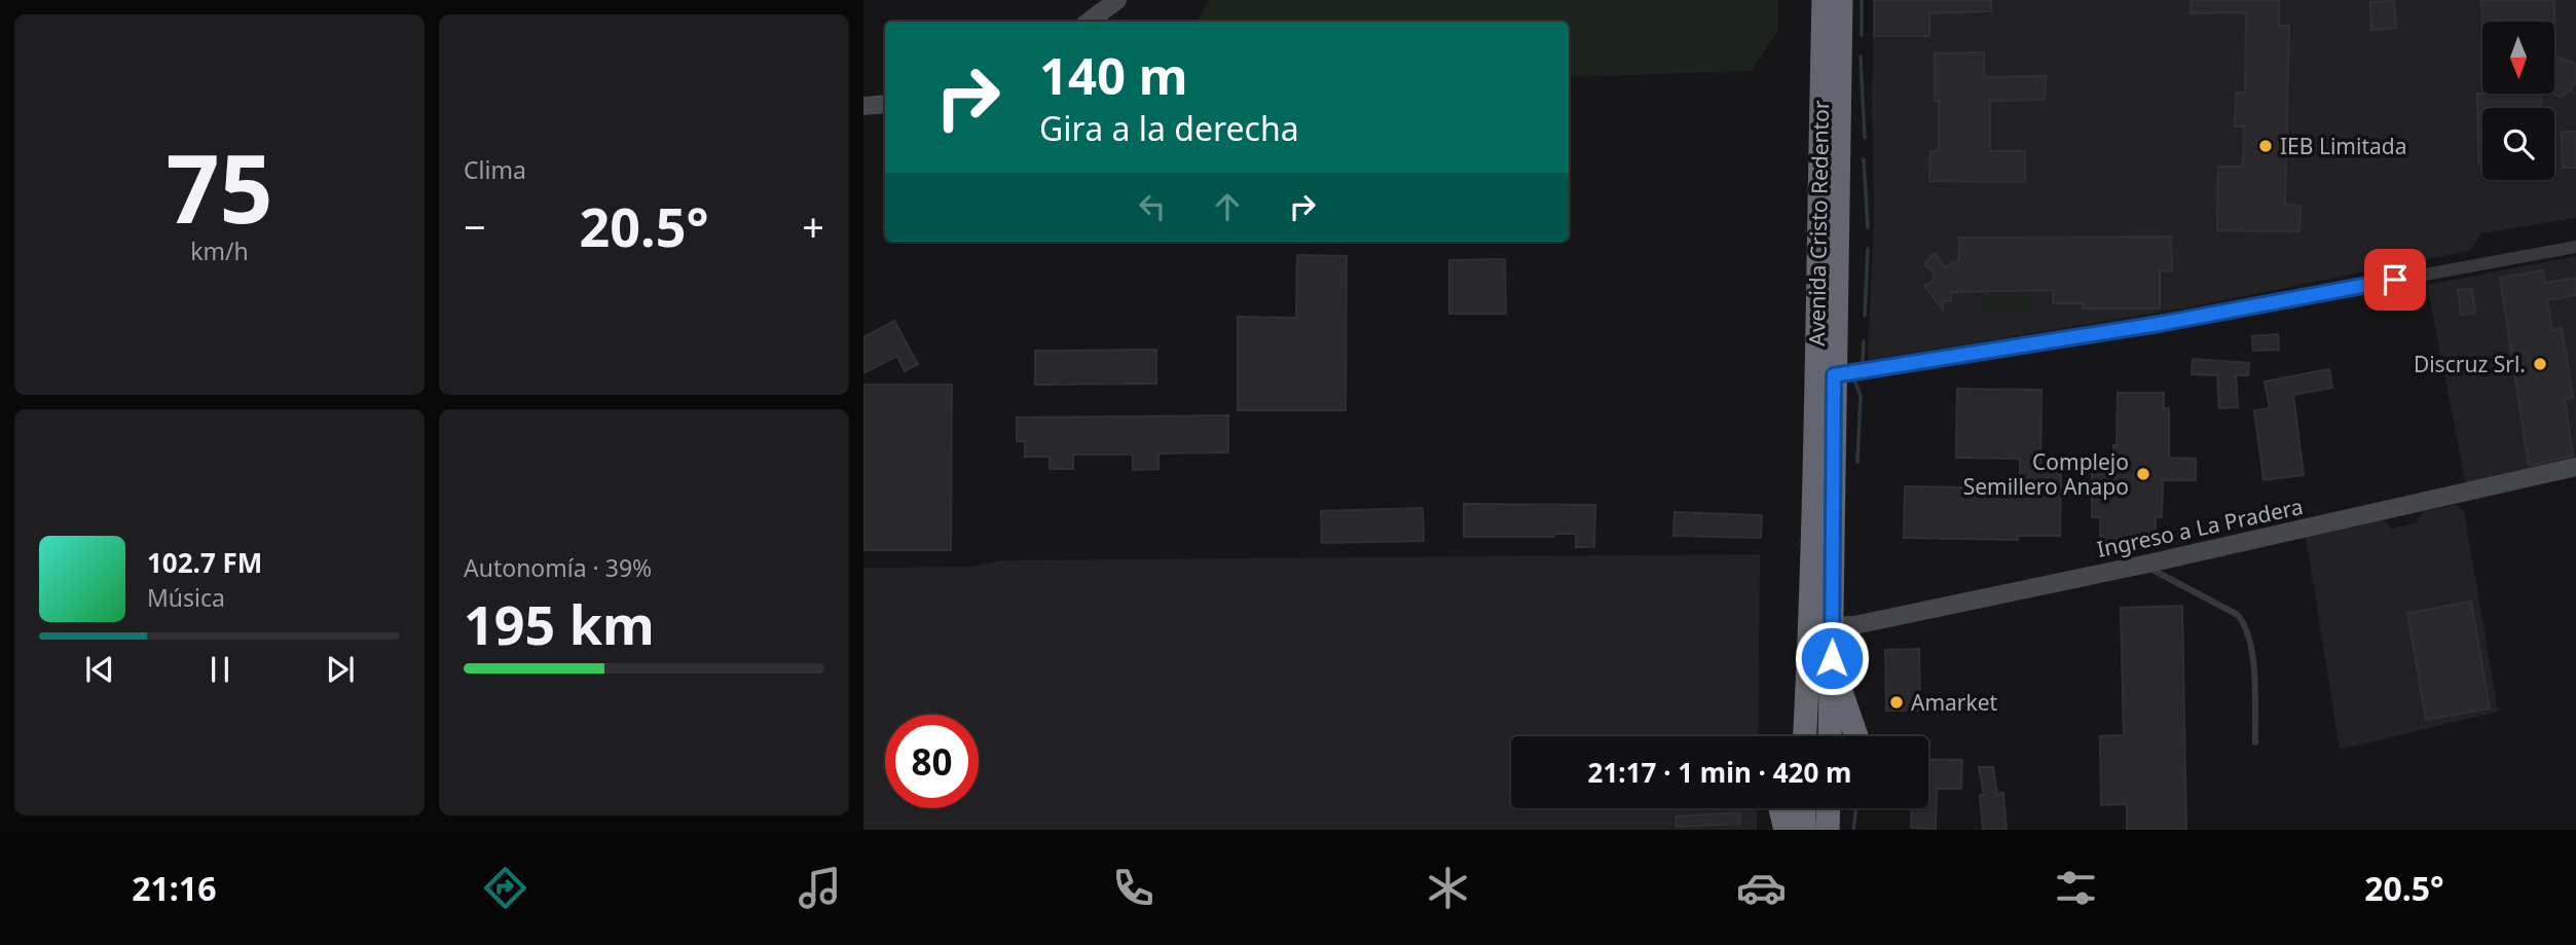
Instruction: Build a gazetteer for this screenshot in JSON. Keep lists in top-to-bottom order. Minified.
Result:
{"streets":{"highway":["Avenida Cristo Redentor"],"street":["Ingreso a La Pradera"]},"crossings":[["Avenida Cristo Redentor","Ingreso a La Pradera"]],"places":["IEB Limitada","Discruz Srl.","Complejo Semillero Anapo","Amarket"],"north":"bottom","page":{"tile":[["75","km/h"],"Clima",["Autonomía · 39%","195 km"]],"turn":["140 m","Gira a la derecha"],"heat":["−","20.5°","+"],"song":["102.7 FM","Música"],"limit":"80","trip":"21:17 · 1 min · 420 m","tabs":["21:16","20.5°"]}}
